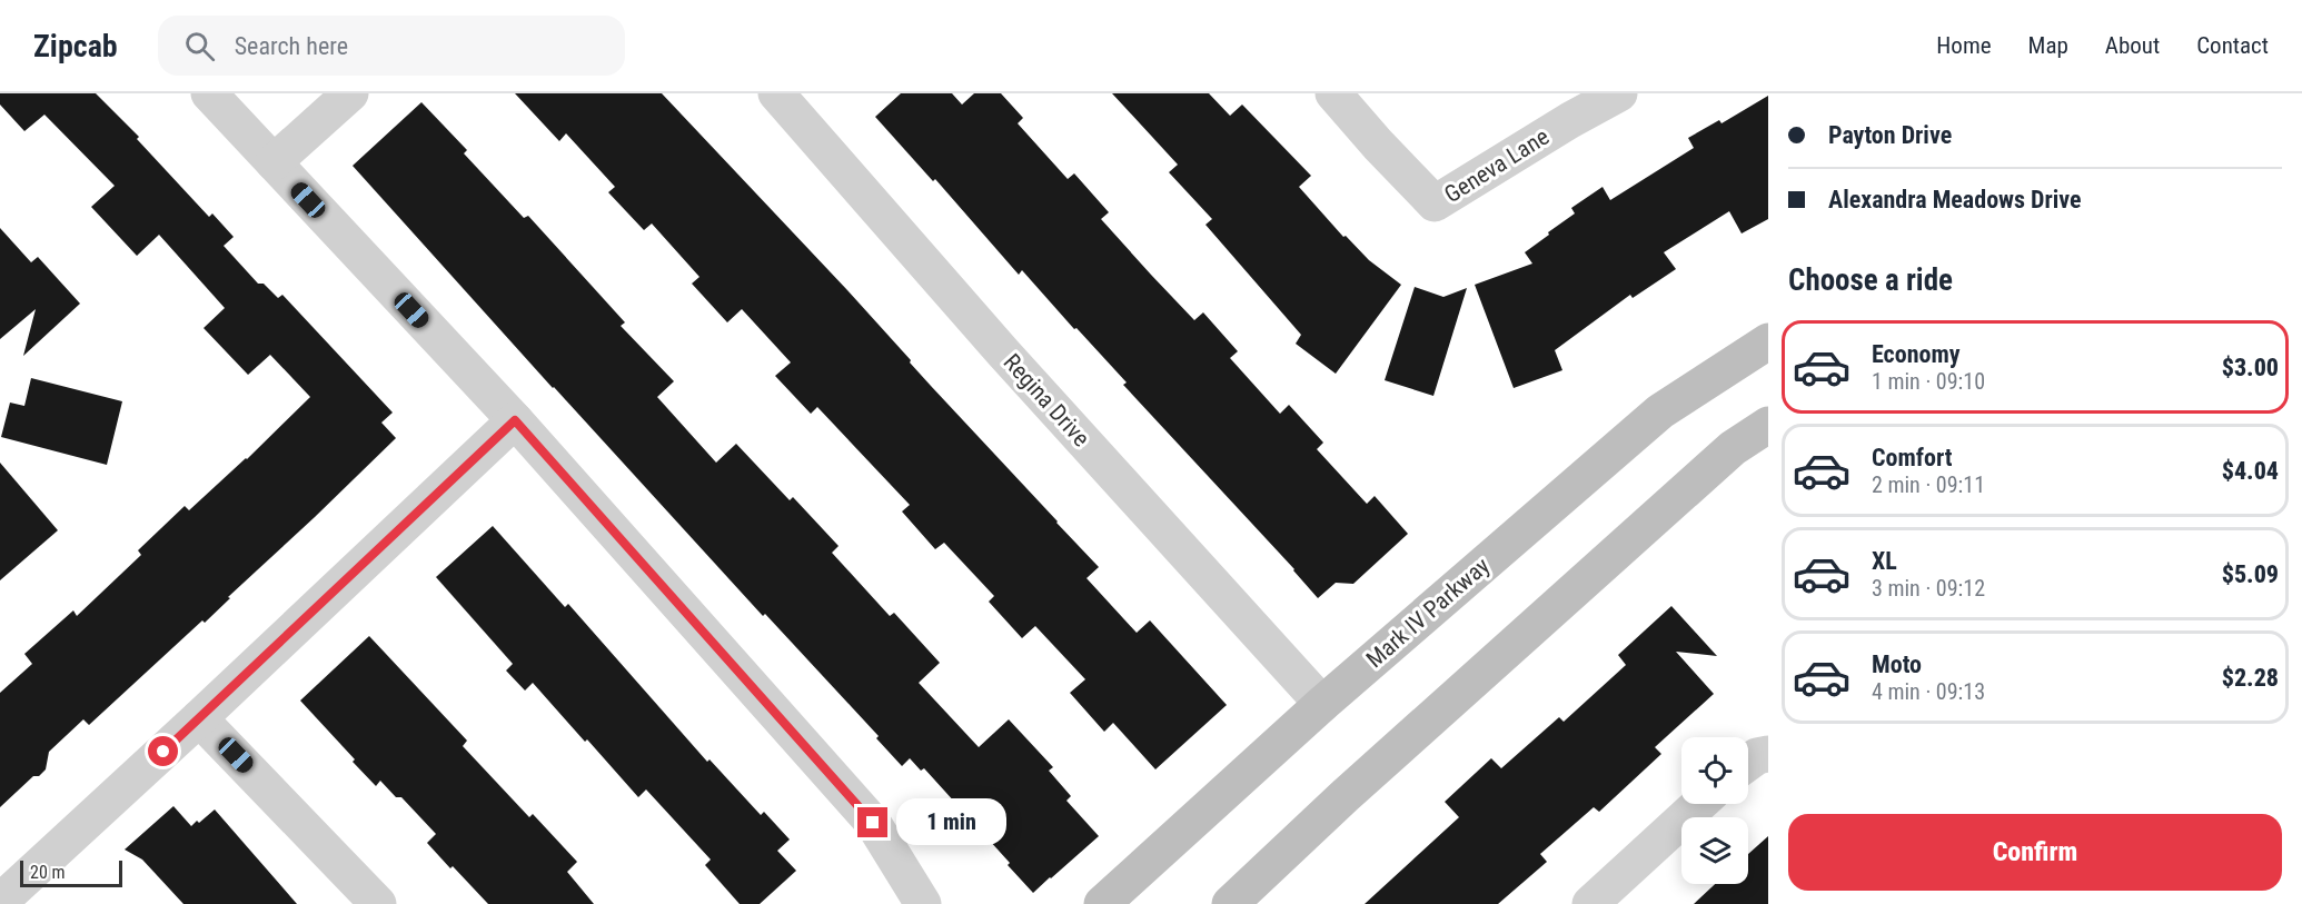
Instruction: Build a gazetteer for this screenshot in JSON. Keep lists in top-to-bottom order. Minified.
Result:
{"streets":{"main road":["Mark IV Parkway"],"street":["Geneva Lane","Regina Drive"]},"crossings":[["Regina Drive","Mark IV Parkway"]],"scale_bar":"20 m","page":{"header":"Zipcab","search":"Search here","nav":["Home","Map","About","Contact"],"banner":["Payton Drive","Alexandra Meadows Drive"],"heading":"Choose a ride","list":[{"name":"Economy","note":"1 min · 09:10","value":"$3.00"},{"name":"Comfort","note":"2 min · 09:11","value":"$4.04"},{"name":"XL","note":"3 min · 09:12","value":"$5.09"},{"name":"Moto","note":"4 min · 09:13","value":"$2.28"}],"bubble":"1 min","buttons":"Confirm","scale":"20 m"}}
